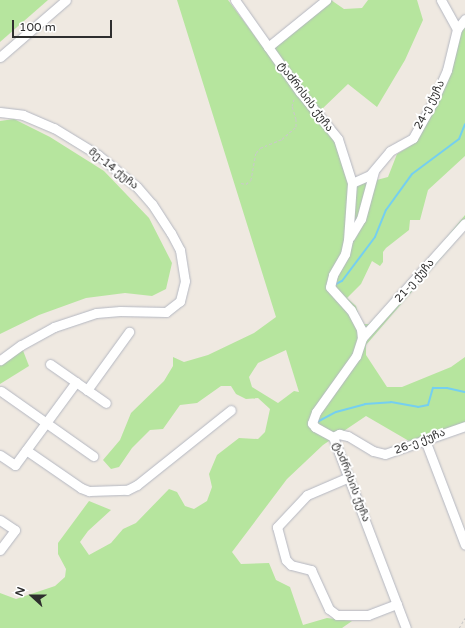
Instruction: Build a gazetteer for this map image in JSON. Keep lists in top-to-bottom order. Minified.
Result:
{"streets":{"street":["ტაძრისის ქუჩა","24-ე ქუჩა","მე-14 ქუჩა","21-ე ქუჩა","26-ე ქუჩა"]},"crossings":[["ტაძრისის ქუჩა","24-ე ქუჩა"],["ტაძრისის ქუჩა","21-ე ქუჩა"],["ტაძრისის ქუჩა","26-ე ქუჩა"]],"scale_bar":"100 m","north":"left"}
